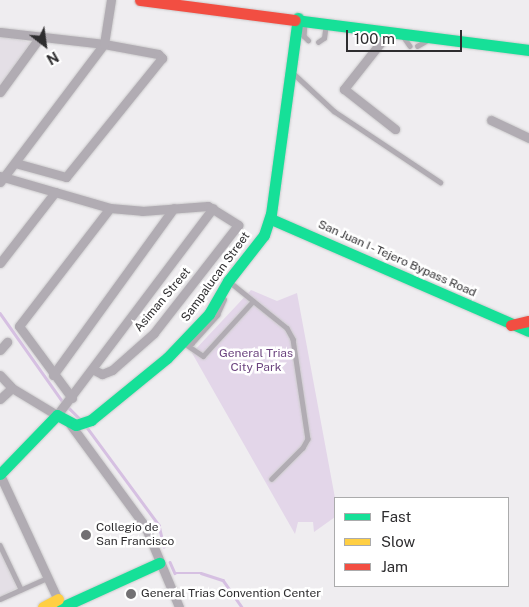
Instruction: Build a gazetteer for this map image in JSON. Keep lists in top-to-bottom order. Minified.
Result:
{"streets":{"street":["San Juan I - Tejero Bypass Road","Sampalucan Street","Asiman Street"]},"crossings":[["San Juan I - Tejero Bypass Road","Sampalucan Street"]],"parks":["General Trias City Park"],"places":["Collegio de San Francisco","General Trias Convention Center"],"legend":["Fast","Slow","Jam"],"scale_bar":"100 m","north":"bottom right"}
